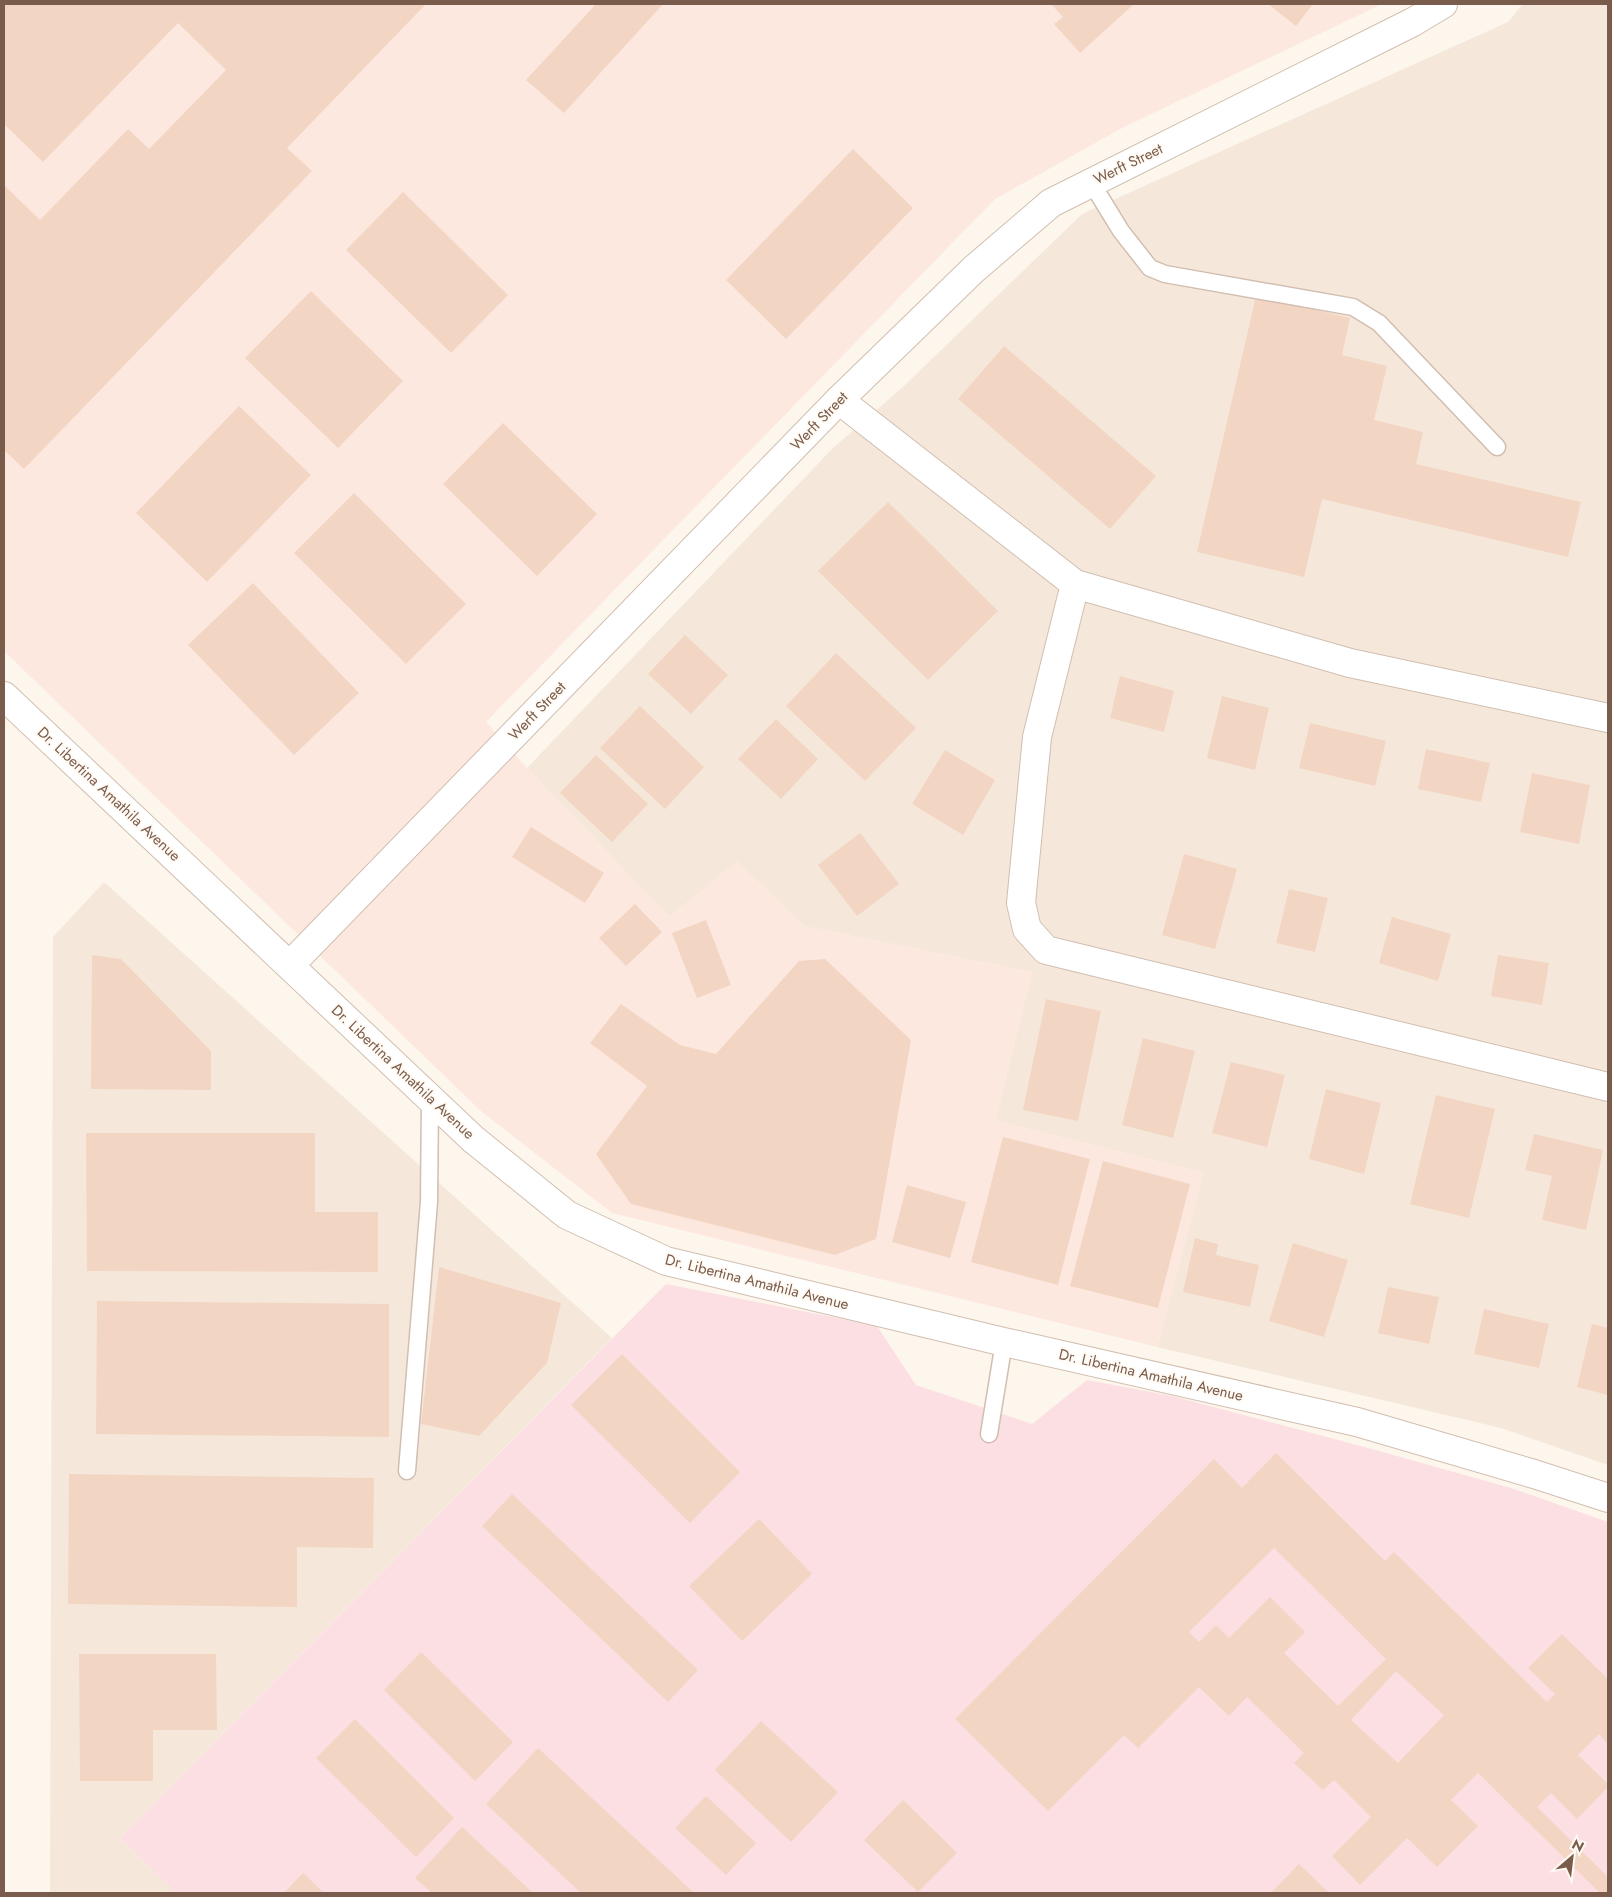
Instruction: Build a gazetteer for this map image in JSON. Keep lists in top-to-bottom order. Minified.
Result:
{"streets":{"street":["Werft Street","Dr. Libertina Amathila Avenue"]},"crossings":[["Werft Street","Dr. Libertina Amathila Avenue"]],"north":"top right"}
